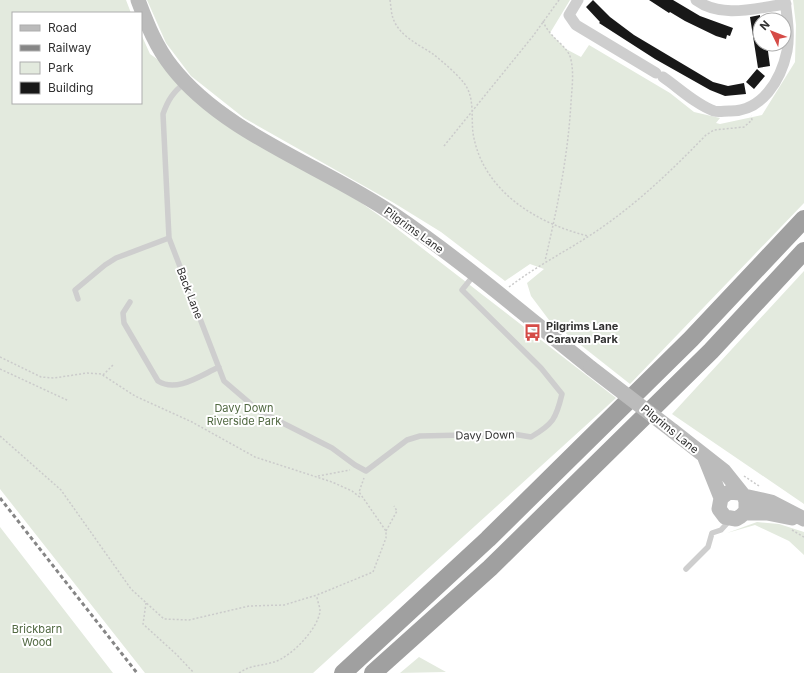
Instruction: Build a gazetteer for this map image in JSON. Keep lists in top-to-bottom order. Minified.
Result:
{"streets":{"main road":["Pilgrims Lane"],"lane":["Back Lane","Davy Down"]},"crossings":[["Pilgrims Lane","Back Lane"],["Pilgrims Lane","Davy Down"]],"parks":["Davy Down Riverside Park","Brickbarn Wood"],"places":{"bus stop":["Pilgrims Lane Caravan Park"]},"legend":["Road","Railway","Park","Building"],"north":"top left"}
